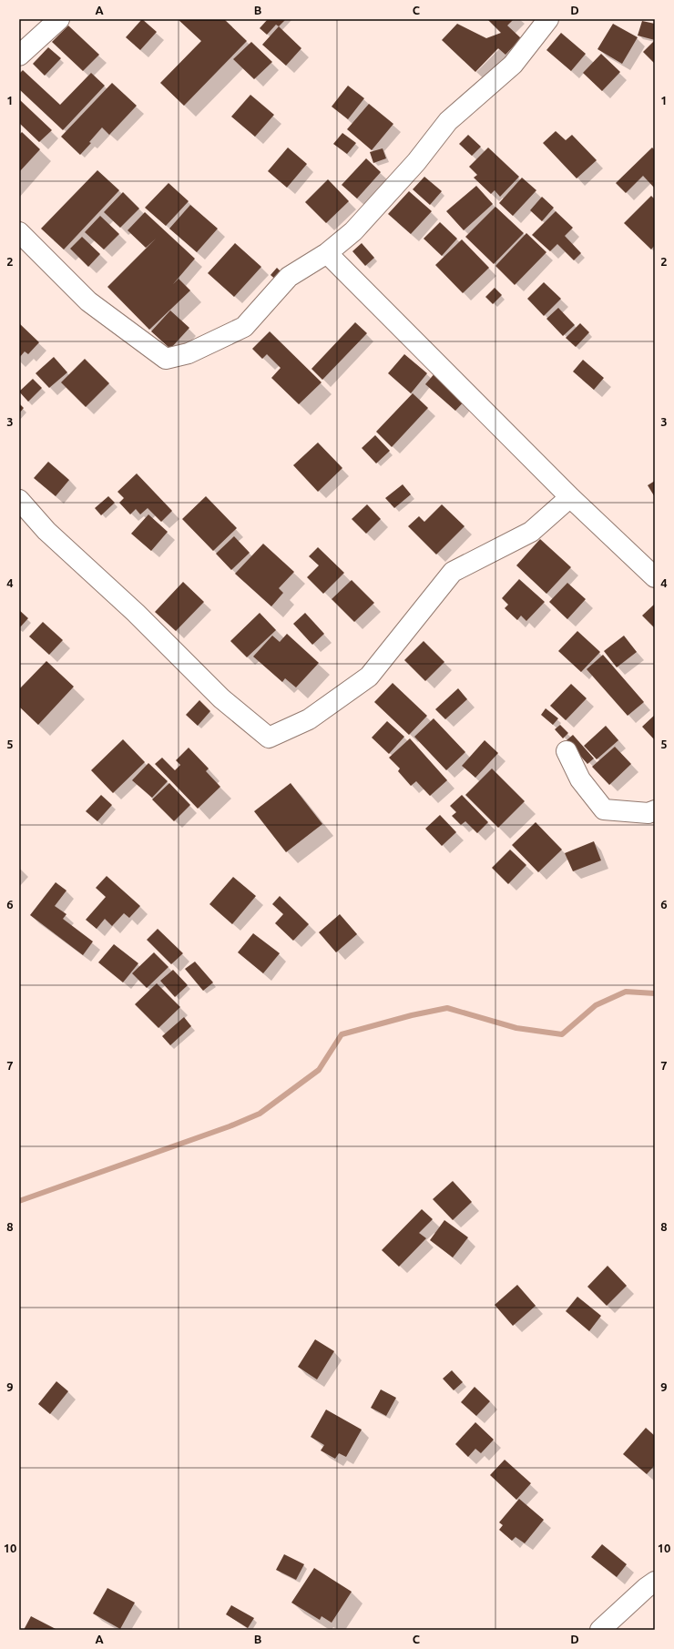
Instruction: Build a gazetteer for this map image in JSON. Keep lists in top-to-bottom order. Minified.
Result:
{"grid":{"columns":["A","B","C","D"],"rows":["1","2","3","4","5","6","7","8","9","10"]}}
